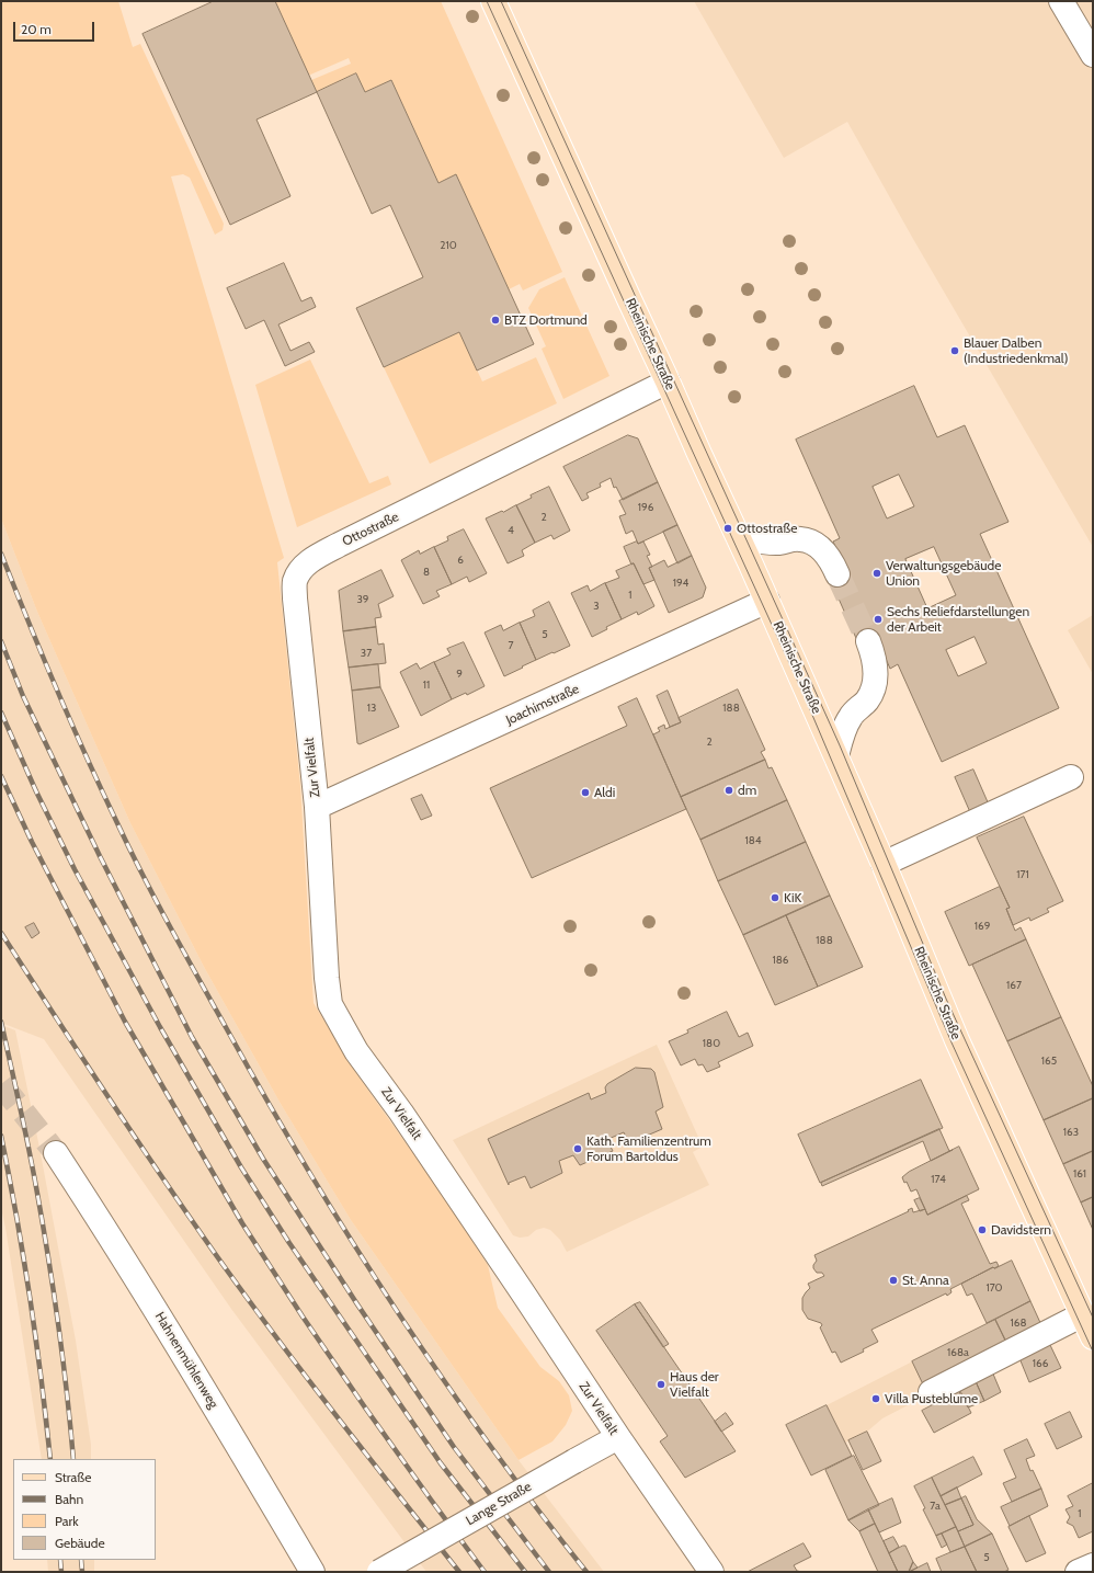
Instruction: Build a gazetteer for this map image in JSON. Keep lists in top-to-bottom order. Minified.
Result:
{"streets":{"main road":["Rheinische Straße"],"street":["Ottostraße","Joachimstraße","Zur Vielfalt","Hahnenmühlenweg","Lange Straße"]},"crossings":[["Rheinische Straße","Ottostraße"],["Rheinische Straße","Joachimstraße"],["Ottostraße","Zur Vielfalt"],["Joachimstraße","Zur Vielfalt"],["Zur Vielfalt","Lange Straße"]],"places":["BTZ Dortmund","Blauer Dalben (Industriedenkmal)","Ottostraße","Verwaltungsgebäude Union","Sechs Reliefdarstellungen der Arbeit","dm","Aldi","KiK","Kath. Familienzentrum Forum Bartoldus","Davidstern","St. Anna","Haus der Vielfalt","Villa Pusteblume"],"house_numbers":["210","196","2","4","6","8","194","1","39","3","5","7","37","9","11","13","188","2","184","171","169","188","186","167","180","165","163","161","174","170","168","168a","166","7a","1","5"],"legend":["Straße","Bahn","Park","Gebäude"],"scale_bar":"20 m"}
